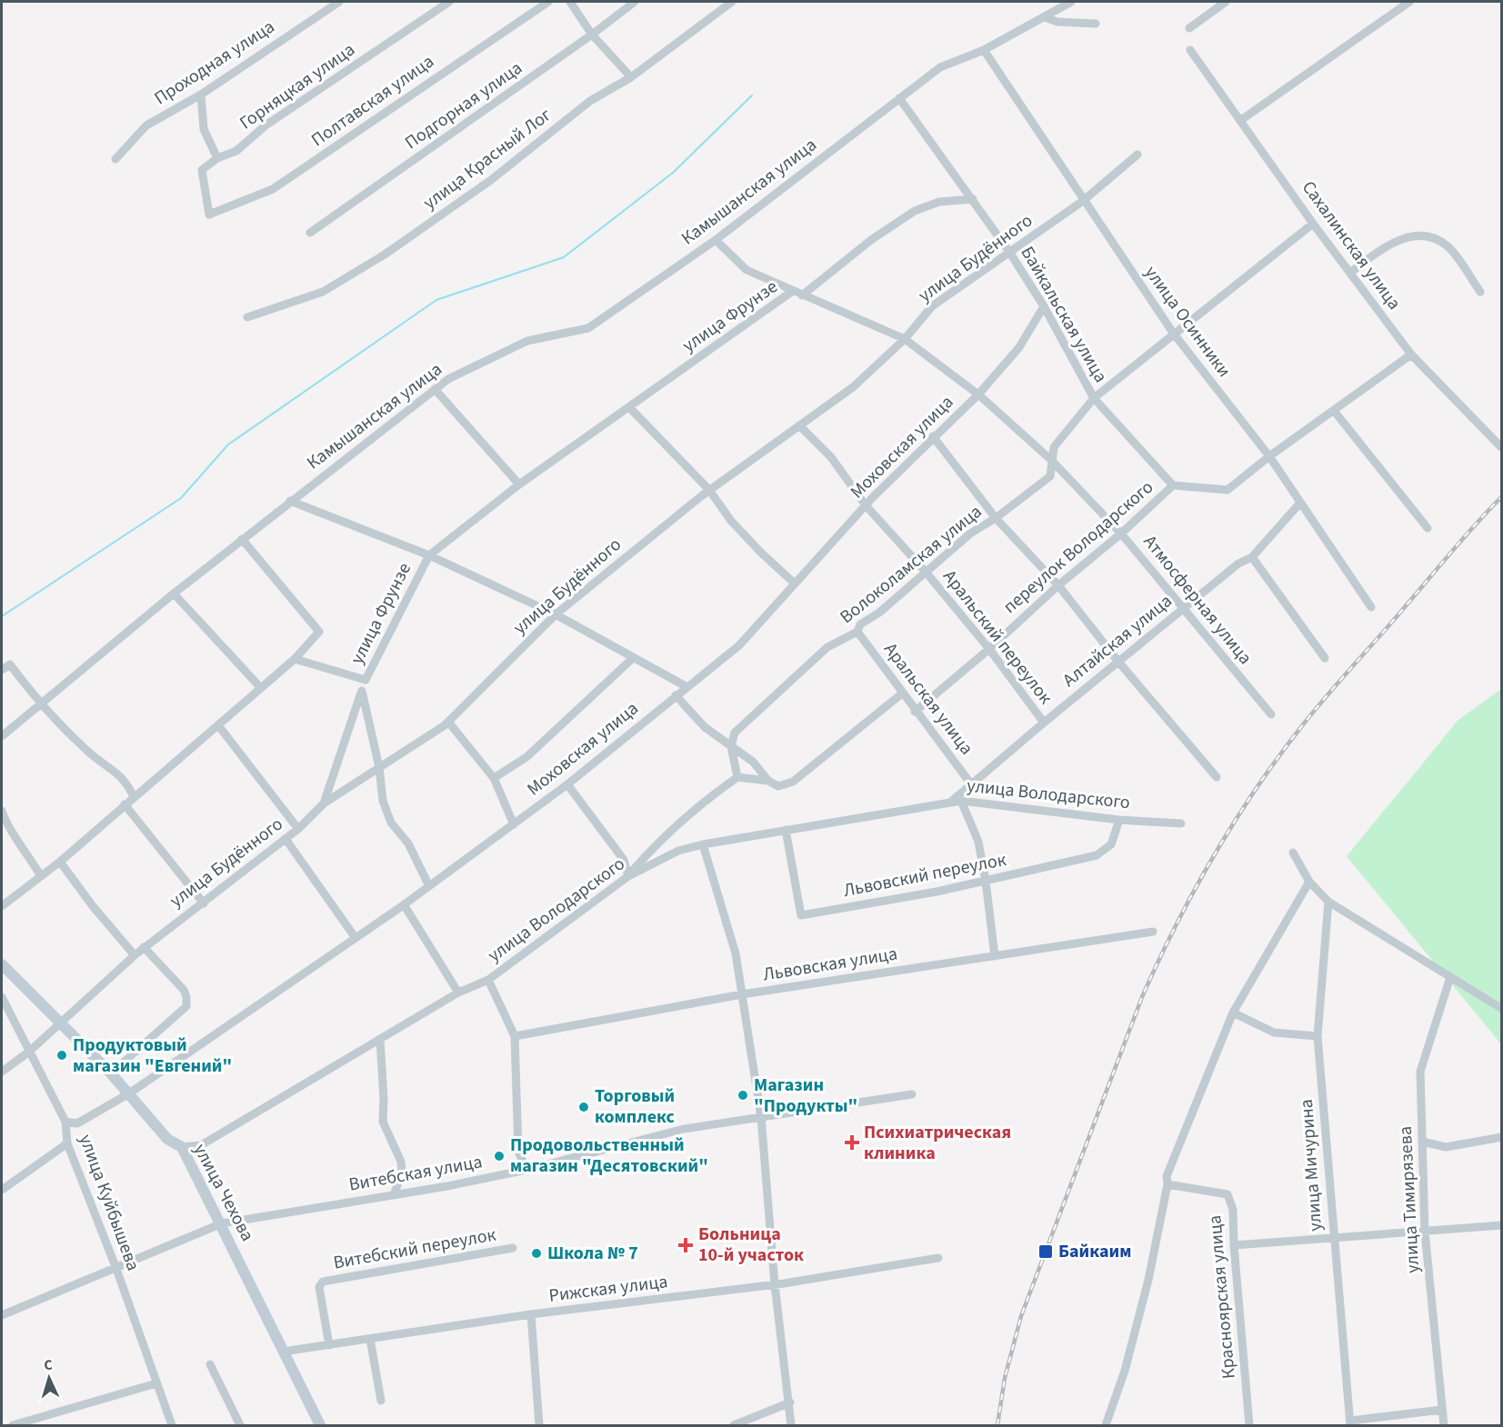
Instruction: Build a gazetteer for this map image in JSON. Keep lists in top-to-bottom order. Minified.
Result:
{"streets":{"street":["Проходная улица","Горняцкая улица","Полтавская улица","Подгорная улица","улица Красный Лог","Камышанская улица","Сахалинская улица","улица Будённого","Байкальская улица","улица Фрунзе","улица Осинники","Моховская улица","переулок Володарского","Волоколамская улица","Атмосферная улица","Аральский переулок","Алтайская улица","Аральская улица","улица Володарского","Львовский переулок","Львовская улица","улица Мичурина","Витебская улица","улица Чехова","улица Тимирязева","улица Куйбышева","Витебский переулок","Рижская улица","Красноярская улица"]},"crossings":[["Горняцкая улица","Полтавская улица"],["Камышанская улица","Байкальская улица"],["Камышанская улица","улица Осинники"],["Камышанская улица","Атмосферная улица"],["Сахалинская улица","переулок Володарского"],["Сахалинская улица","Волоколамская улица"],["улица Будённого","Байкальская улица"],["улица Будённого","улица Осинники"],["улица Будённого","Атмосферная улица"],["улица Будённого","Аральский переулок"],["улица Будённого","улица Чехова"],["улица Будённого","улица Куйбышева"],["Байкальская улица","Моховская улица"],["Байкальская улица","переулок Володарского"],["Байкальская улица","Волоколамская улица"],["улица Фрунзе","Атмосферная улица"],["улица Осинники","переулок Володарского"],["улица Осинники","Волоколамская улица"],["улица Осинники","Алтайская улица"],["Моховская улица","Атмосферная улица"],["Моховская улица","Аральский переулок"],["Моховская улица","улица Чехова"],["Моховская улица","улица Куйбышева"],["переулок Володарского","Атмосферная улица"],["переулок Володарского","Аральский переулок"],["переулок Володарского","Аральская улица"],["Волоколамская улица","Атмосферная улица"],["Волоколамская улица","Аральский переулок"],["Волоколамская улица","Аральская улица"],["Атмосферная улица","Алтайская улица"],["Аральский переулок","Алтайская улица"],["Алтайская улица","Аральская улица"],["Алтайская улица","улица Володарского"],["улица Володарского","Львовский переулок"],["улица Володарского","улица Чехова"],["Витебская улица","улица Чехова"],["Витебская улица","улица Куйбышева"],["улица Чехова","Рижская улица"],["Витебский переулок","Рижская улица"]],"places":{"other":["Продуктовый магазин \"Евгений\"","Магазин \"Продукты\"","Торговый комплекс","Продовольственный магазин \"Деcятовский\"","Школа № 7"],"health":["Психиатрическая клиника","Больница 10-й участок"],"transit":["Байкаим"]},"north":"top"}
